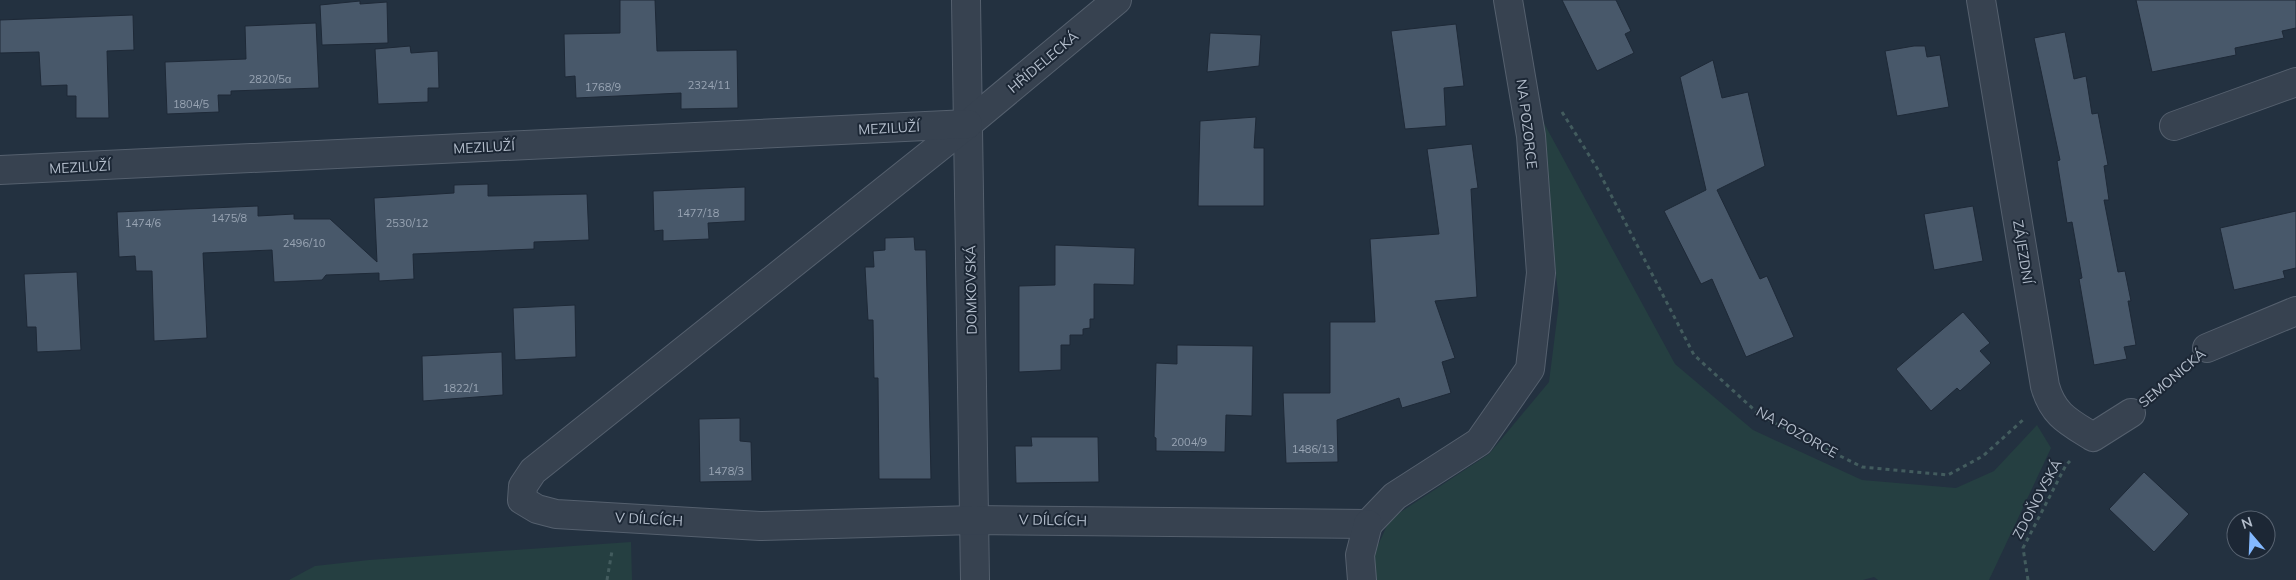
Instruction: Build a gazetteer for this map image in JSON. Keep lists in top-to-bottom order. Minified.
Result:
{"streets":{"street":["HŘÍDELECKÁ","NA POZORCE","MEZILUŽÍ","ZÁJEZDNÍ","DOMKOVSKÁ","SEMONICKÁ","V DÍLCÍCH"],"path":["ZDOŇOVSKÁ"]},"crossings":[["HŘÍDELECKÁ","MEZILUŽÍ"],["HŘÍDELECKÁ","DOMKOVSKÁ"],["HŘÍDELECKÁ","V DÍLCÍCH"],["NA POZORCE","ZÁJEZDNÍ"],["NA POZORCE","V DÍLCÍCH"],["MEZILUŽÍ","DOMKOVSKÁ"],["MEZILUŽÍ","V DÍLCÍCH"],["ZÁJEZDNÍ","ZDOŇOVSKÁ"],["DOMKOVSKÁ","V DÍLCÍCH"]],"house_numbers":["2820/5a","2324/11","1768/9","1804/5","1477/18","1475/8","1474/6","2530/12","2496/10","1822/1","2004/9","1486/13","1478/3"],"north":"top"}
